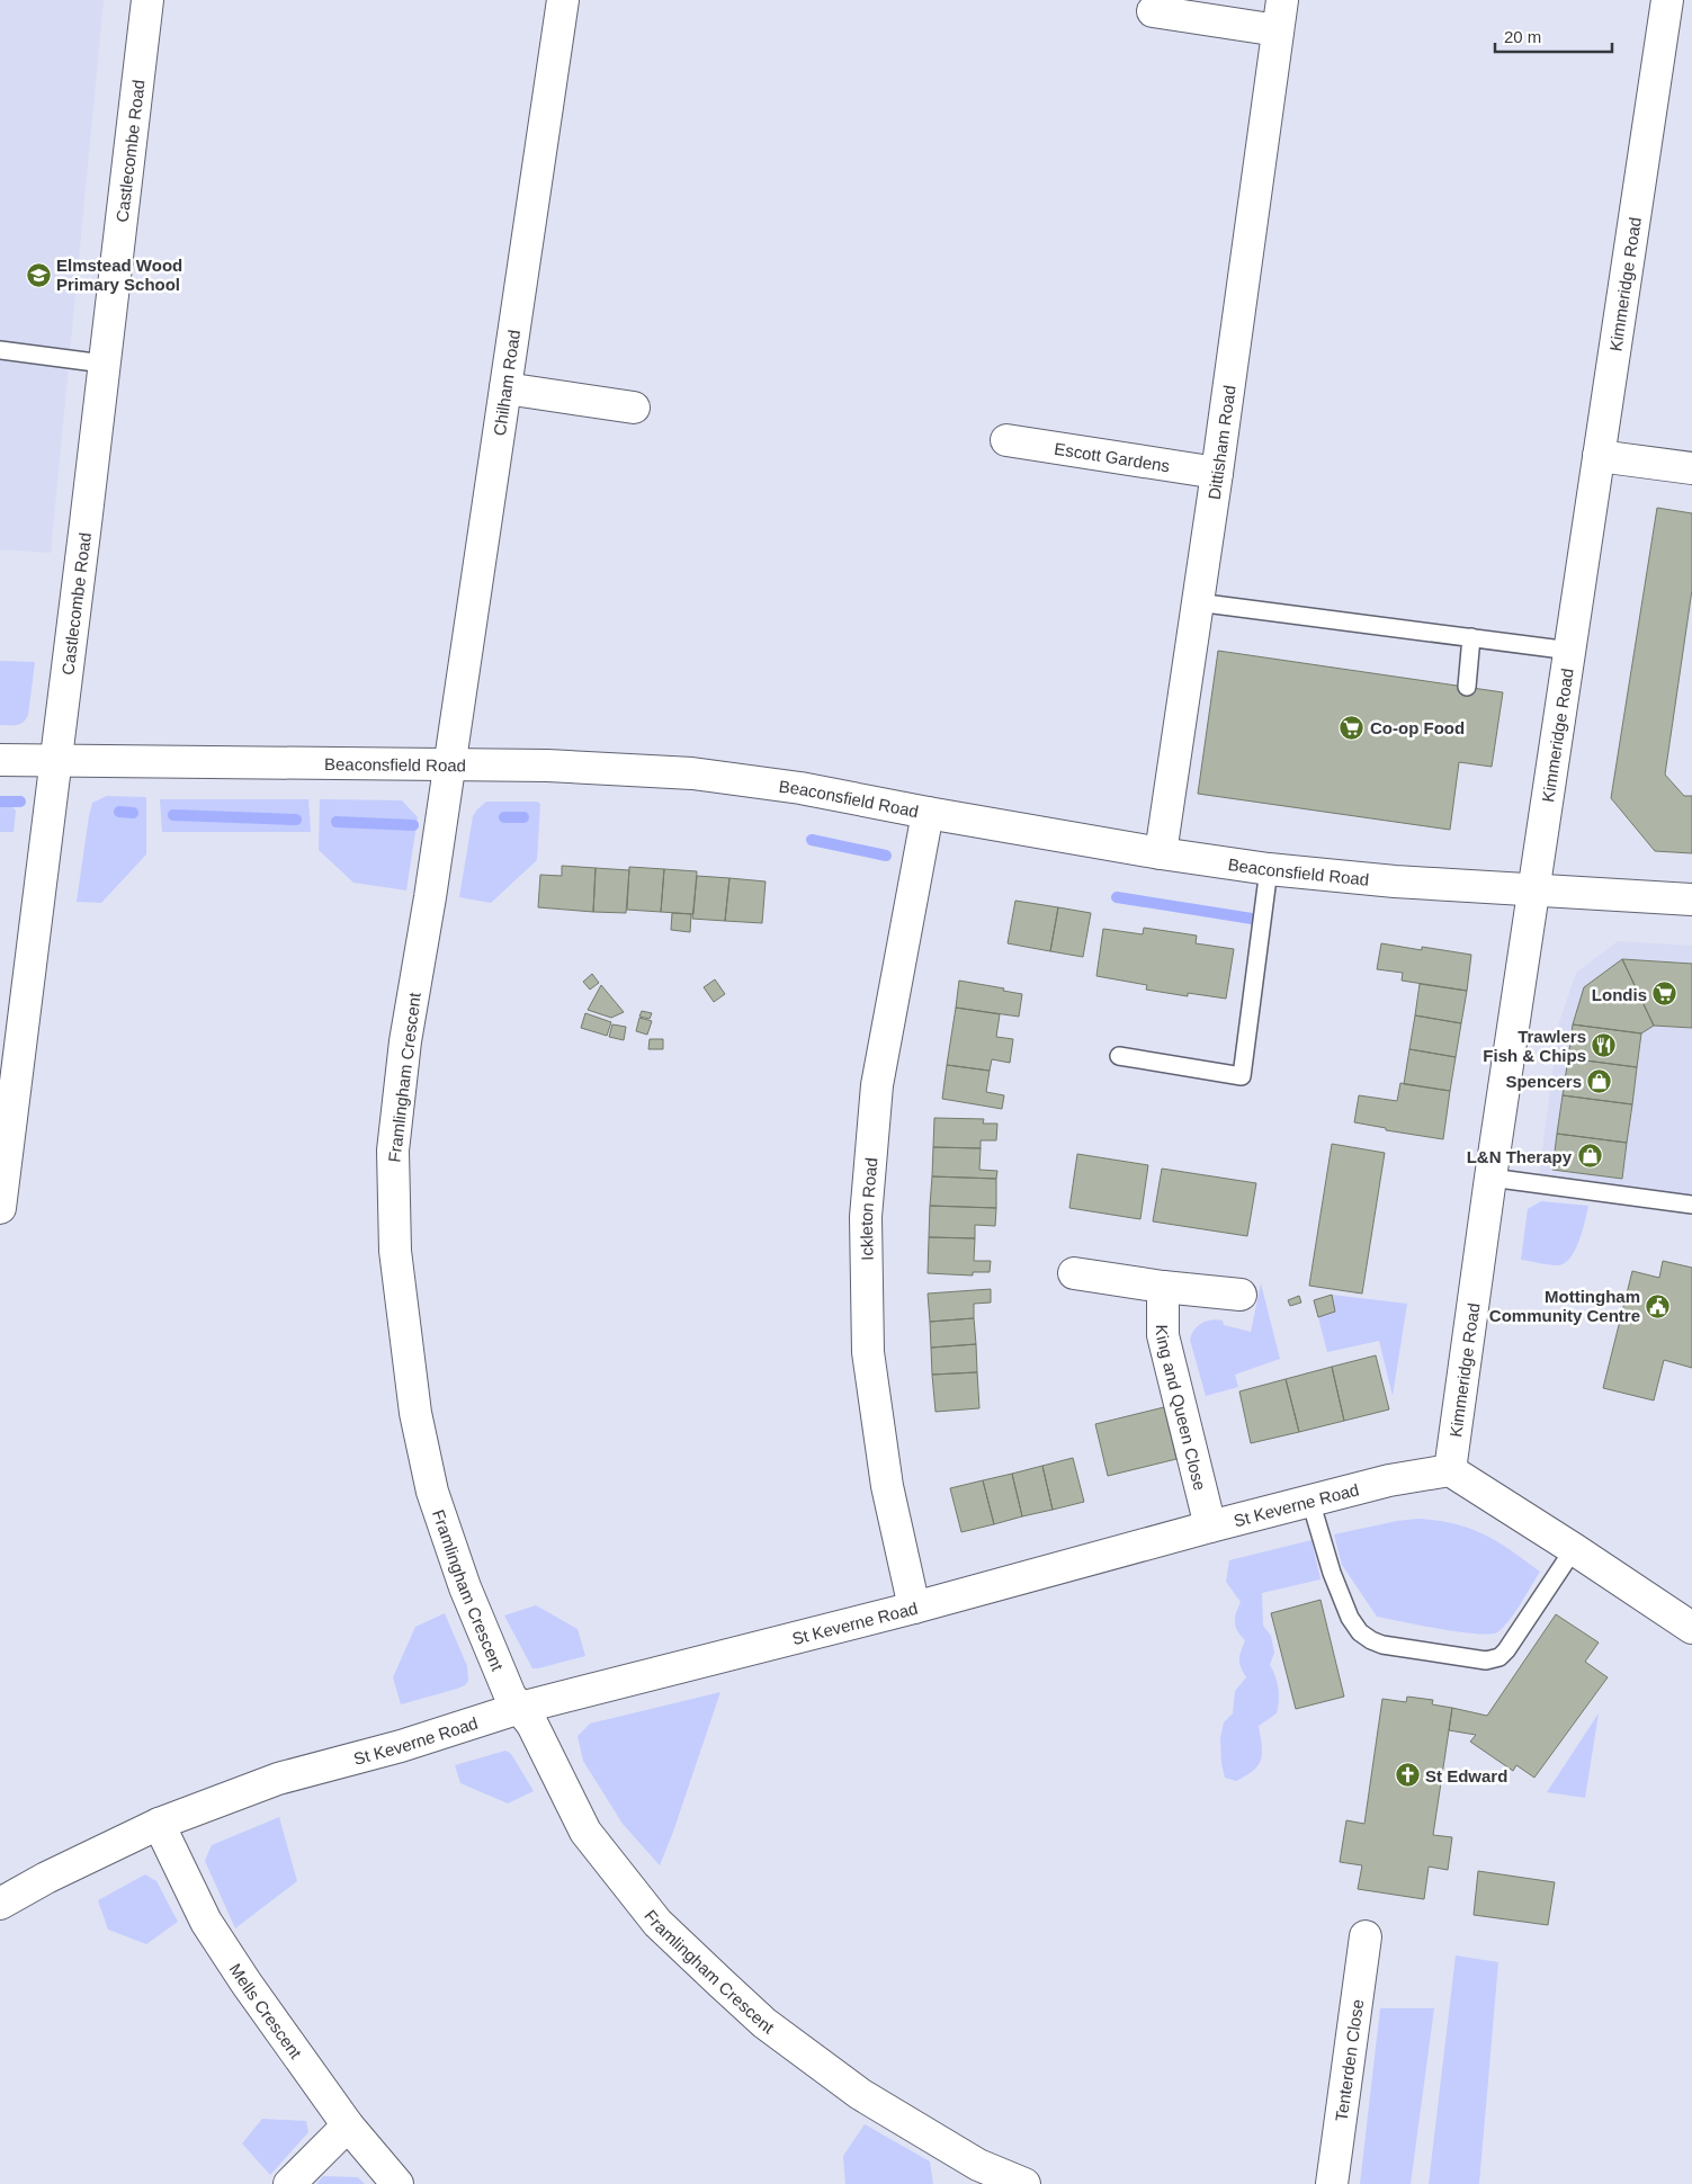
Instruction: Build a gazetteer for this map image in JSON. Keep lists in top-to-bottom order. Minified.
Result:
{"streets":{"street":["Castlecombe Road","Kimmeridge Road","Chilham Road","Dittisham Road","Escott Gardens","Beaconsfield Road","Framlingham Crescent","Ickleton Road","King and Queen Close","St Keverne Road","Mells Crescent","Tenterden Close"]},"crossings":[["Castlecombe Road","Beaconsfield Road"],["Kimmeridge Road","Beaconsfield Road"],["Kimmeridge Road","St Keverne Road"],["Chilham Road","Beaconsfield Road"],["Chilham Road","Framlingham Crescent"],["Dittisham Road","Escott Gardens"],["Dittisham Road","Beaconsfield Road"],["Beaconsfield Road","Framlingham Crescent"],["Beaconsfield Road","Ickleton Road"],["Framlingham Crescent","St Keverne Road"],["Ickleton Road","St Keverne Road"],["King and Queen Close","St Keverne Road"],["St Keverne Road","Mells Crescent"]],"places":{"school or university":["Elmstead Wood Primary School"],"supermarket":["Co-op Food","Londis"],"restaurant":["Trawlers Fish & Chips"],"shop":["Spencers","L&N Therapy"],"public building":["Mottingham Community Centre"],"church":["St Edward"]},"scale_bar":"20 m"}
